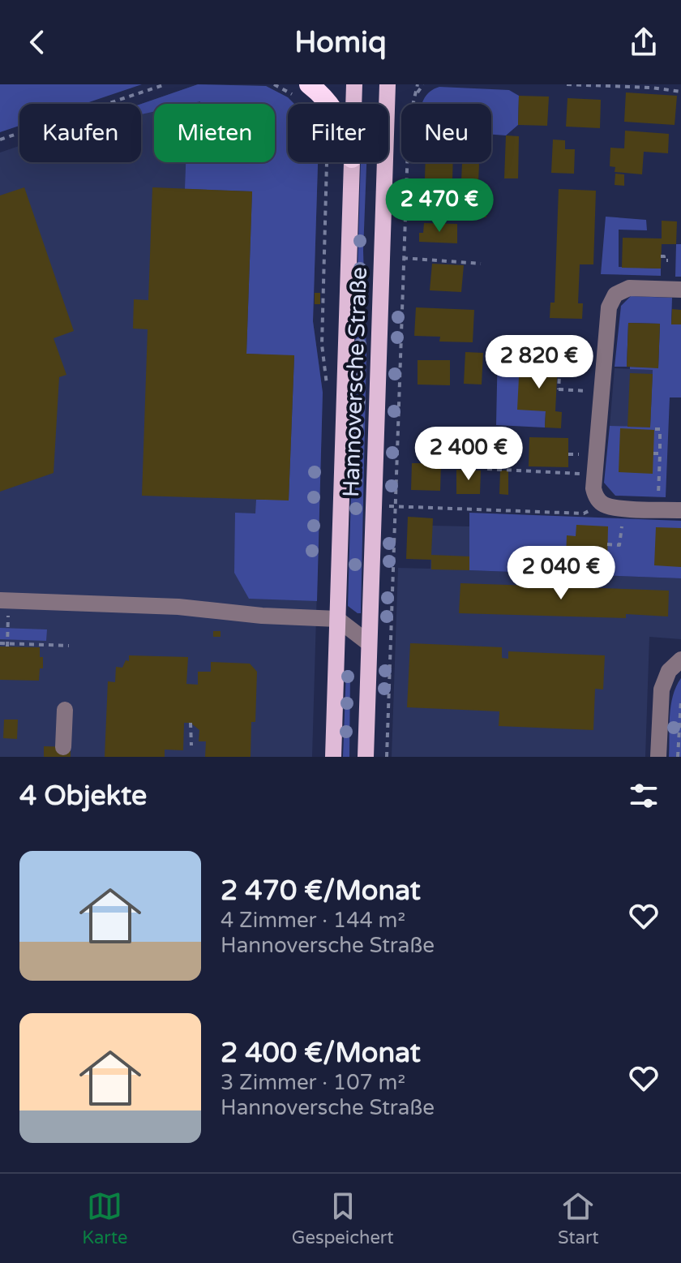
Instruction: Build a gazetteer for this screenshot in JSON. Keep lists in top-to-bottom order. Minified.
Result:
{"streets":{"main road":["Hannoversche Straße"]},"page":{"header":"Homiq","chip":["Kaufen","Mieten","Filter","Neu"],"price":["2 470 €","2 820 €","2 400 €","2 040 €"],"heading":"4 Objekte","list":[{"name":"2 470 €/Monat","note":"4 Zimmer · 144 m² · Hannoversche Straße"},{"name":"2 400 €/Monat","note":"3 Zimmer · 107 m² · Hannoversche Straße"}],"tabs":["Karte","Gespeichert","Start"]}}
